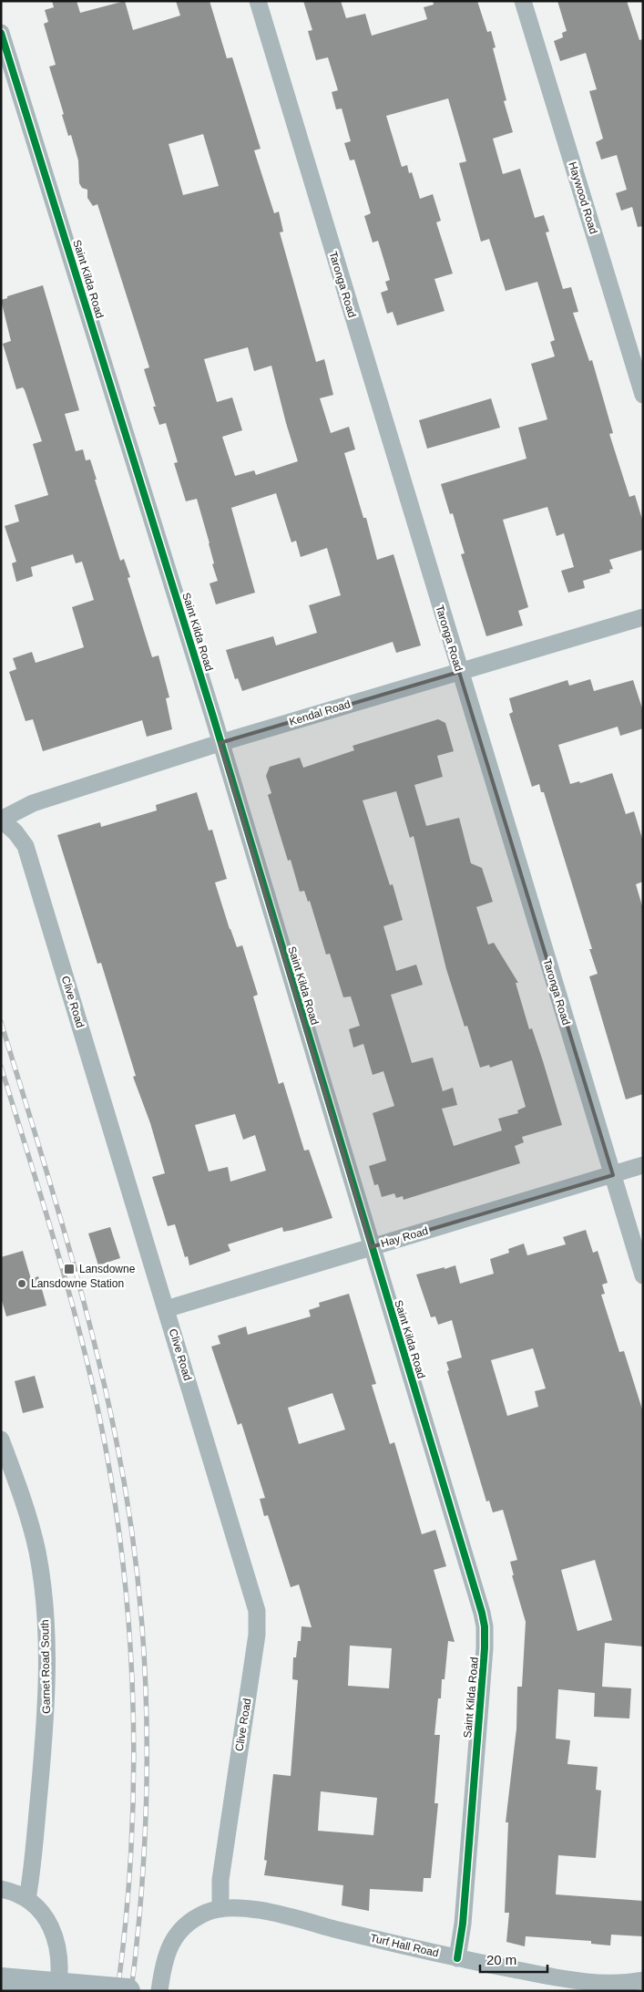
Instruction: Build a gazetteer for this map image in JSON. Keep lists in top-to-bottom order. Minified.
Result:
{"streets":{"street":["Haywood Road","Saint Kilda Road","Taronga Road","Kendal Road","Clive Road","Hay Road","Garnet Road South","Turf Hall Road"]},"crossings":[["Saint Kilda Road","Kendal Road"],["Saint Kilda Road","Hay Road"],["Saint Kilda Road","Turf Hall Road"],["Taronga Road","Kendal Road"],["Taronga Road","Hay Road"],["Kendal Road","Clive Road"],["Clive Road","Hay Road"],["Clive Road","Turf Hall Road"]],"places":{"transit":["Lansdowne"],"other":["Lansdowne Station"]},"scale_bar":"20 m"}
